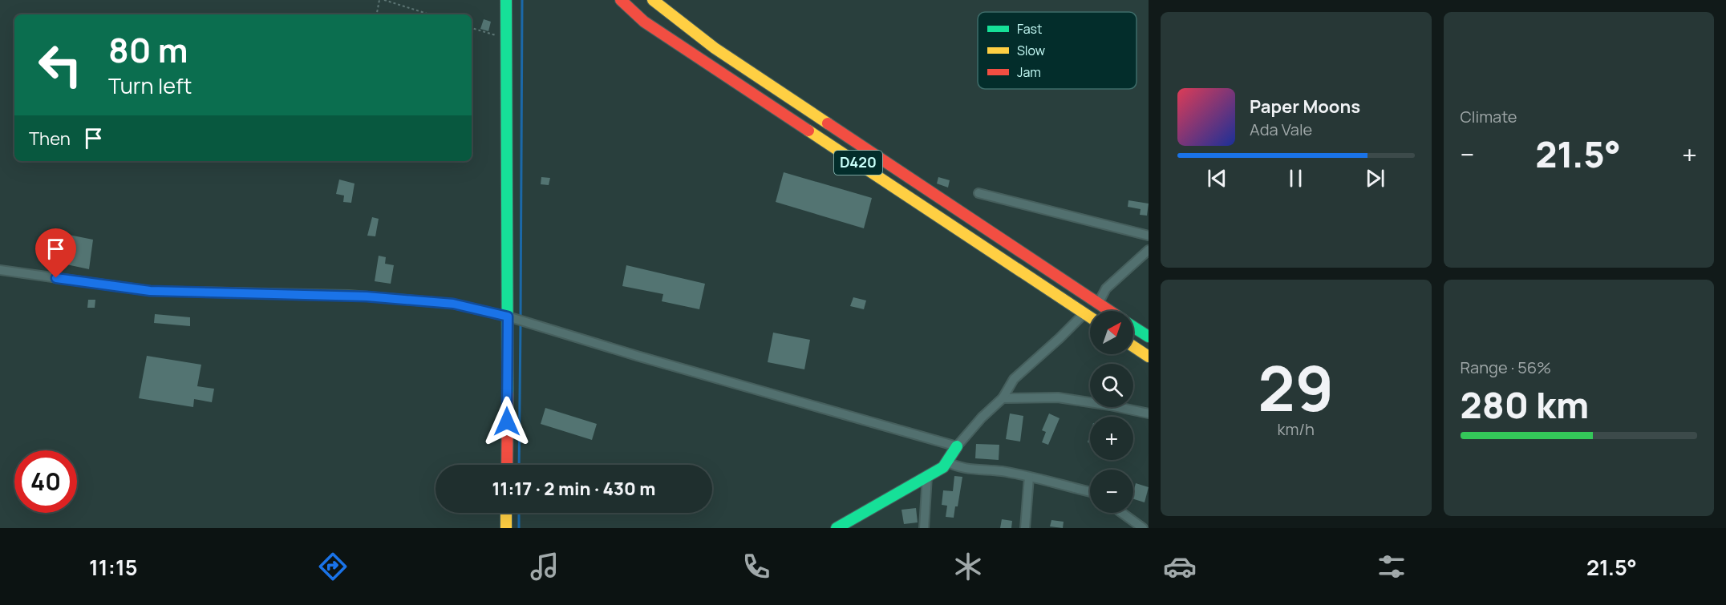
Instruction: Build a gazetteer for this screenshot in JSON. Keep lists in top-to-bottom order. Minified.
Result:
{"streets":{"main road":["D420"]},"legend":["Fast","Slow","Jam"],"north":"top right","page":{"tile":["Climate",["29","km/h"],["Range · 56%","280 km"]],"turn":["80 m","Turn left"],"song":["Paper Moons","Ada Vale"],"then":"Then","heat":["−","21.5°","+"],"map_buttons":["+","−"],"limit":"40","trip":"11:17 · 2 min · 430 m","tabs":["11:15","21.5°"]}}
